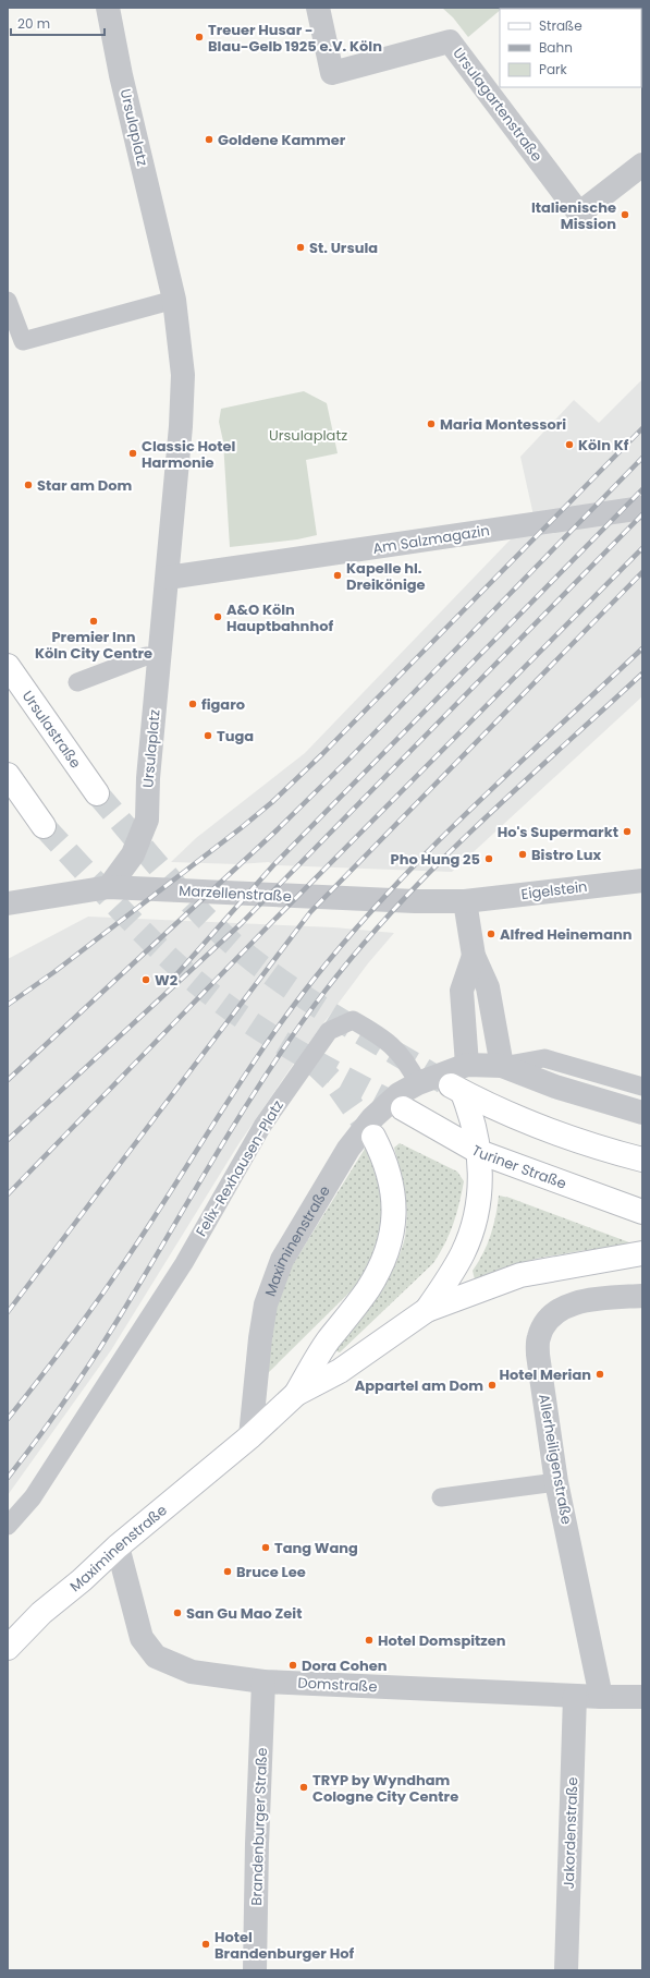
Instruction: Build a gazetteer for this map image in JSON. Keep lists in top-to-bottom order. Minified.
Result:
{"streets":{"main road":["Ursulastraße","Turiner Straße","Maximinenstraße"],"street":["Ursulagartenstraße","Ursulaplatz","Am Salzmagazin","Eigelstein","Marzellenstraße","Allerheiligenstraße","Domstraße","Brandenburger Straße","Jakordenstraße"],"lane":["Felix-Rexhausen-Platz"]},"crossings":[["Ursulaplatz","Am Salzmagazin"],["Ursulaplatz","Marzellenstraße"],["Eigelstein","Marzellenstraße"],["Turiner Straße","Maximinenstraße"],["Felix-Rexhausen-Platz","Maximinenstraße"],["Maximinenstraße","Domstraße"],["Allerheiligenstraße","Domstraße"],["Domstraße","Brandenburger Straße"],["Domstraße","Jakordenstraße"]],"parks":["Ursulaplatz"],"places":["Treuer Husar - Blau-Gelb 1925 e.V. Köln","Goldene Kammer","Italienische Mission","St. Ursula","Maria Montessori","Köln Kf","Classic Hotel Harmonie","Star am Dom","Kapelle hl. Dreikönige","A&O Köln Hauptbahnhof","Premier Inn Köln City Centre","figaro","Tuga","Ho's Supermarkt","Bistro Lux","Pho Hung 25","Alfred Heinemann","W2","Hotel Merian","Appartel am Dom","Tang Wang","Bruce Lee","San Gu Mao Zeit","Hotel Domspitzen","Dora Cohen","TRYP by Wyndham Cologne City Centre","Hotel Brandenburger Hof"],"legend":["Straße","Bahn","Park"],"scale_bar":"20 m"}
